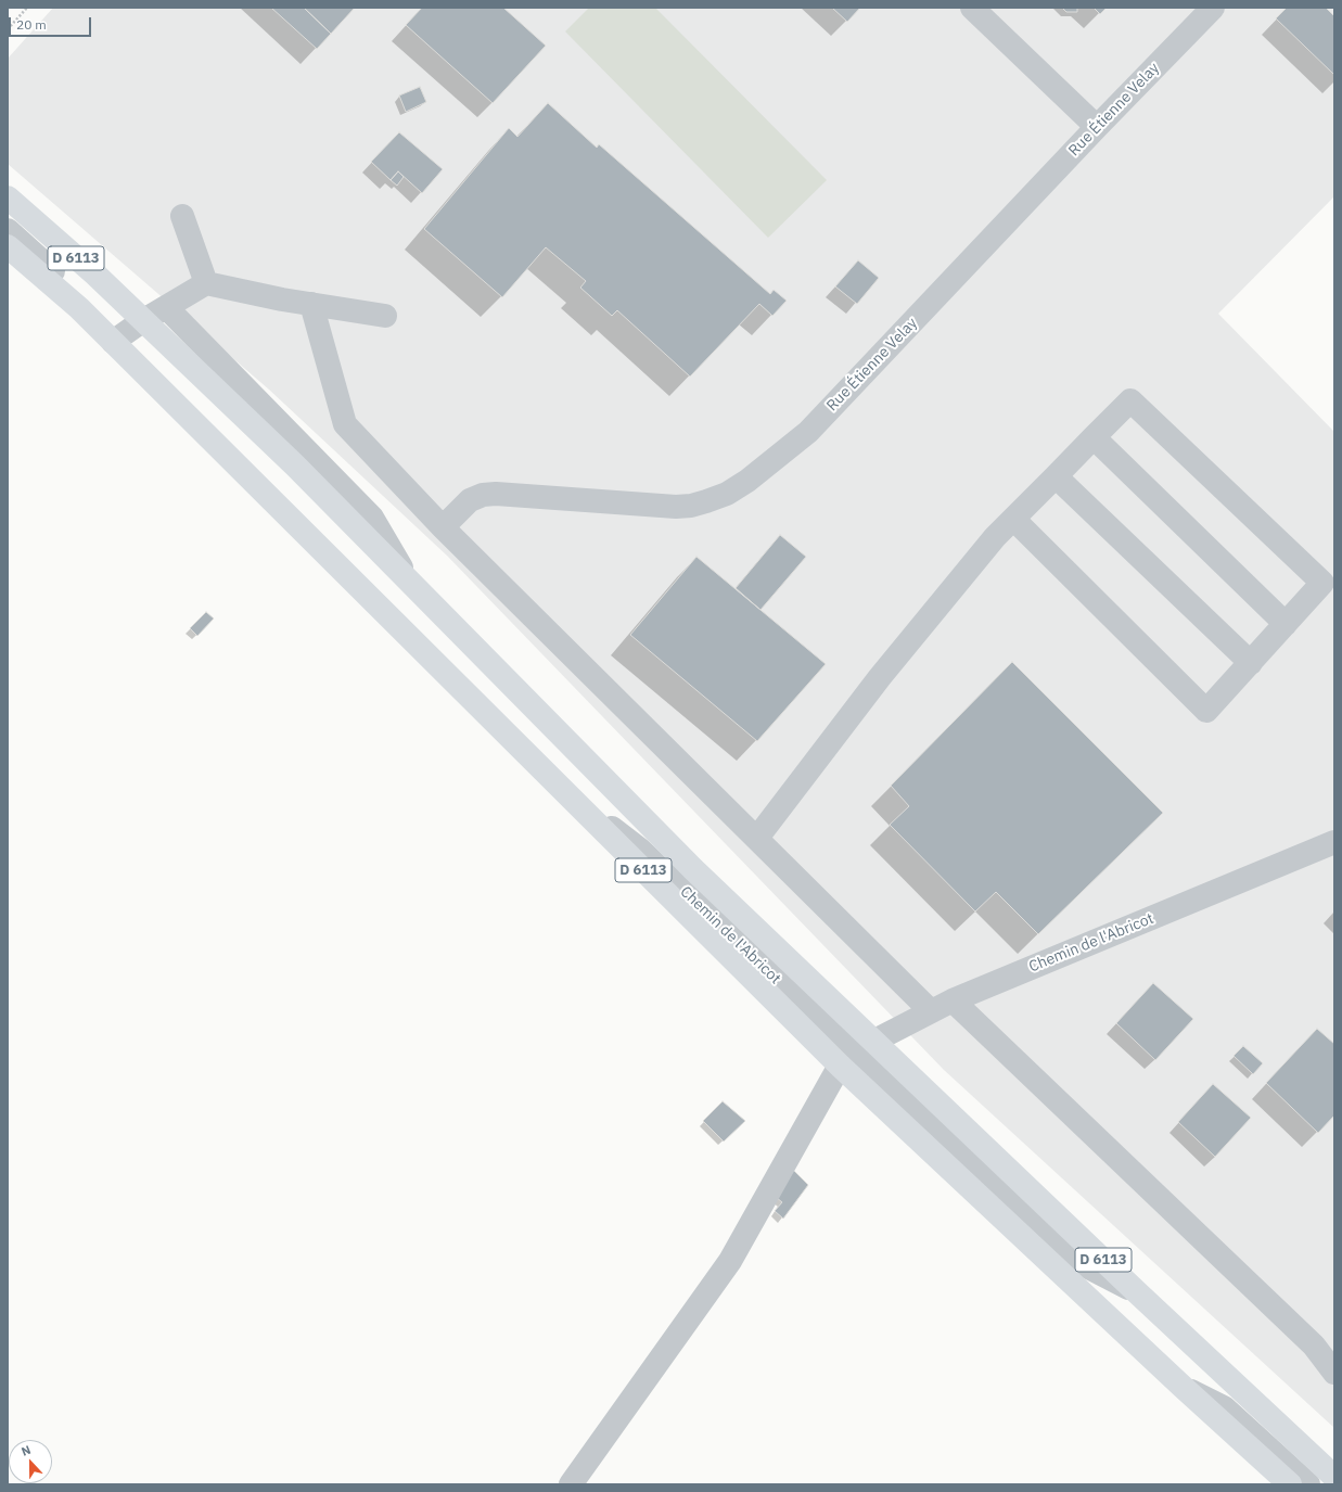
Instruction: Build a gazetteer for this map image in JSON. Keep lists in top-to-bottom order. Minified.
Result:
{"streets":{"main road":["D 6113"],"street":["Rue Étienne Velay","Chemin de l'Abricot"]},"crossings":[["D 6113","Chemin de l'Abricot"]],"scale_bar":"20 m","north":"top"}
